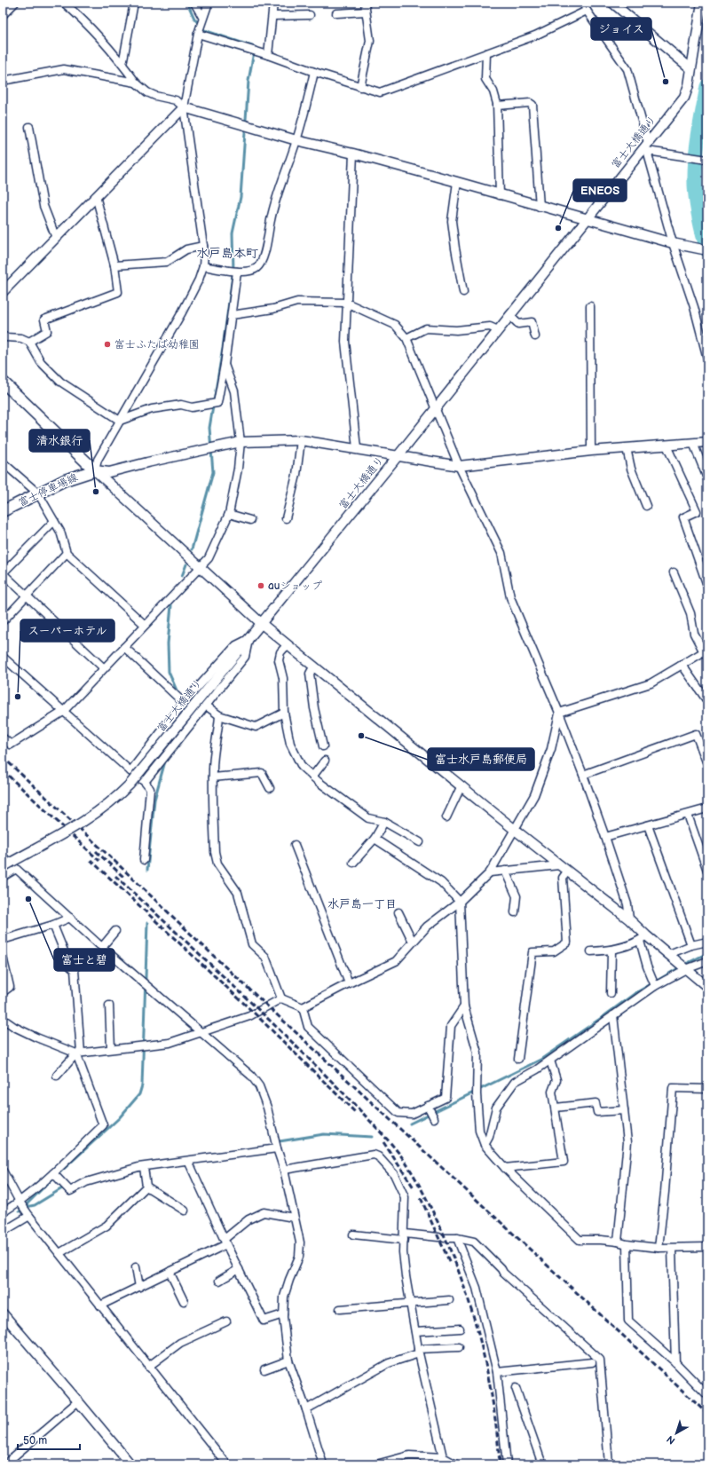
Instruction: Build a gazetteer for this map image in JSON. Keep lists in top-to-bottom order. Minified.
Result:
{"streets":{"main road":["富士停車場線"],"street":["富士大橋通り"]},"districts":["水戸島本町","水戸島一丁目"],"places":["ジョイス","ENEOS","富士ふたば幼稚園","清水銀行","auショップ","スーパーホテル","富士水戸島郵便局","富士と碧"],"scale_bar":"50 m","north":"bottom left"}
